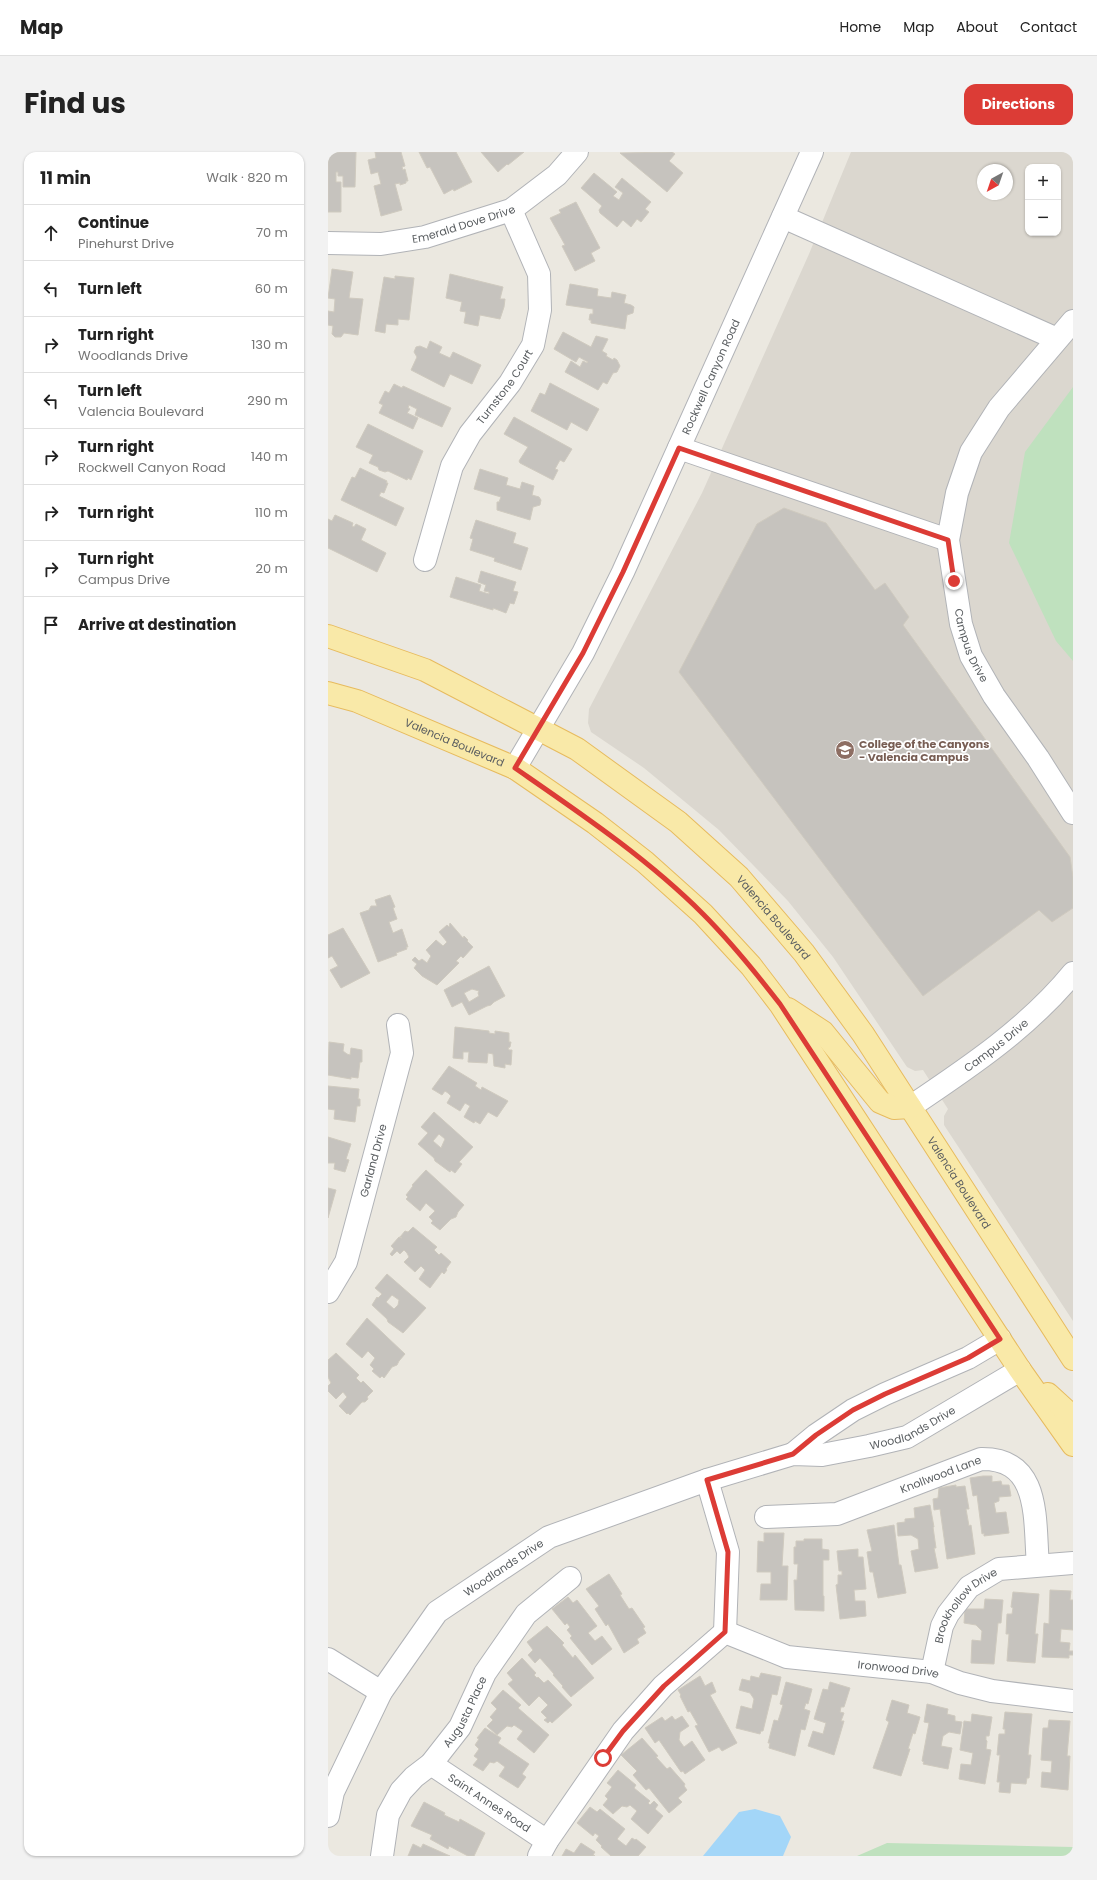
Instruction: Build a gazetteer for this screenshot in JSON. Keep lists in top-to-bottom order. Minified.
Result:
{"streets":{"main road":["Valencia Boulevard"],"street":["Emerald Dove Drive","Rockwell Canyon Road","Turnstone Court","Campus Drive","Garland Drive","Woodlands Drive","Knollwood Lane","Brookhollow Drive","Ironwood Drive","Augusta Place","Saint Annes Road"]},"crossings":[["Emerald Dove Drive","Turnstone Court"],["Rockwell Canyon Road","Valencia Boulevard"],["Campus Drive","Valencia Boulevard"],["Valencia Boulevard","Woodlands Drive"],["Knollwood Lane","Brookhollow Drive"],["Brookhollow Drive","Ironwood Drive"],["Augusta Place","Saint Annes Road"]],"places":{"school or university":["College of the Canyons - Valencia Campus"]},"north":"bottom left","page":{"header":"Map","nav":["Home","Map","About","Contact"],"title":"Find us","buttons":"Directions","heading":["11 min","Walk · 820 m"],"map_buttons":["+","−"],"list":[["Continue","Pinehurst Drive","70 m"],["Turn left","60 m"],["Turn right","Woodlands Drive","130 m"],["Turn left","Valencia Boulevard","290 m"],["Turn right","Rockwell Canyon Road","140 m"],["Turn right","110 m"],["Turn right","Campus Drive","20 m"],"Arrive at destination"]}}
